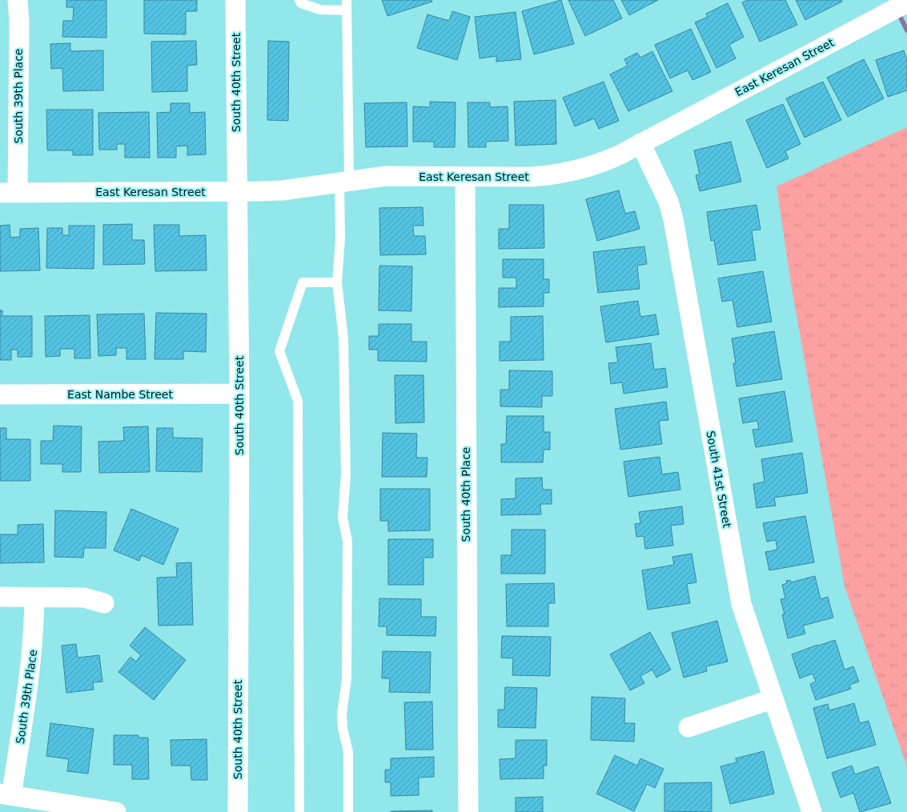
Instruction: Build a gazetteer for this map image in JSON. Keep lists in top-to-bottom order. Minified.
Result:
{"streets":{"street":["East Keresan Street","South 40th Street","South 39th Place","East Nambe Street","South 41st Street","South 40th Place"]},"crossings":[["East Keresan Street","South 40th Street"],["East Keresan Street","South 39th Place"],["East Keresan Street","South 41st Street"],["East Keresan Street","South 40th Place"],["South 40th Street","East Nambe Street"]]}
